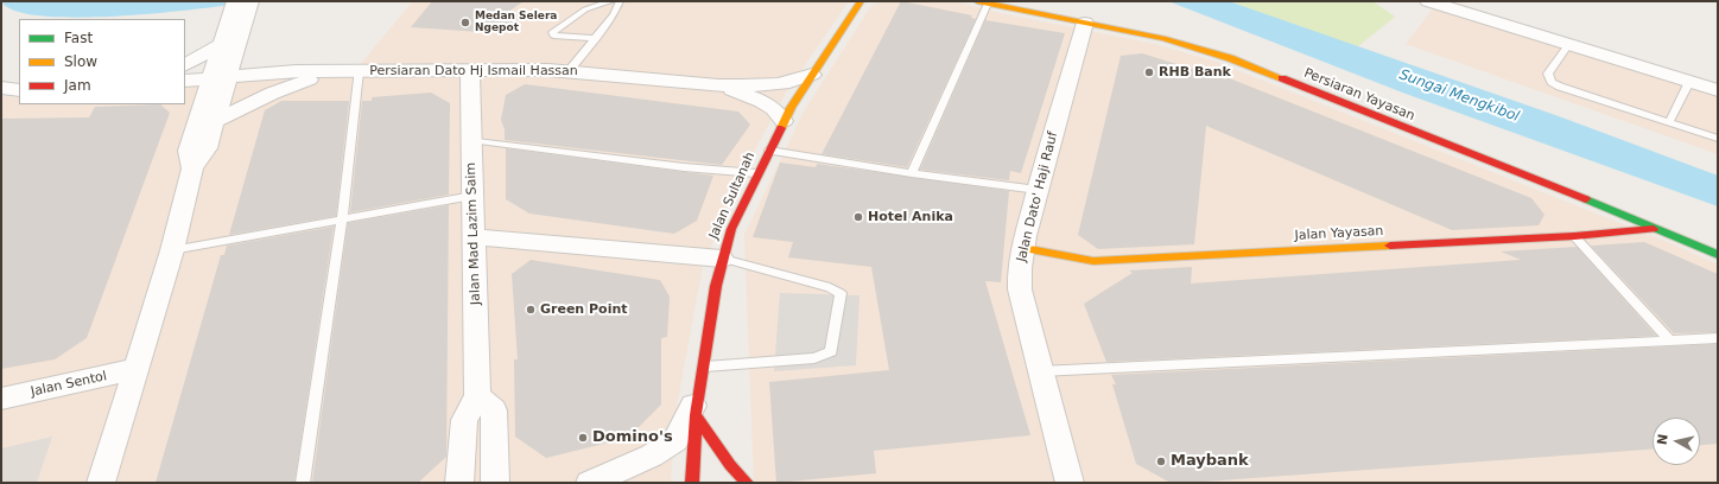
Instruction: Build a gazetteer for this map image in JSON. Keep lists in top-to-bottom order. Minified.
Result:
{"streets":{"street":["Persiaran Dato Hj Ismail Hassan","Persiaran Yayasan","Jalan Sultanah","Jalan Dato' Haji Rauf","Jalan Mad Lazim Saim","Jalan Yayasan","Jalan Sentol"]},"crossings":[["Persiaran Dato Hj Ismail Hassan","Jalan Mad Lazim Saim"],["Persiaran Yayasan","Jalan Dato' Haji Rauf"],["Persiaran Yayasan","Jalan Yayasan"],["Jalan Dato' Haji Rauf","Jalan Yayasan"]],"water":["Sungai Mengkibol"],"places":["Medan Selera Ngepot","RHB Bank","Hotel Anika","Green Point","Domino's","Maybank"],"legend":["Fast","Slow","Jam"],"north":"left"}
